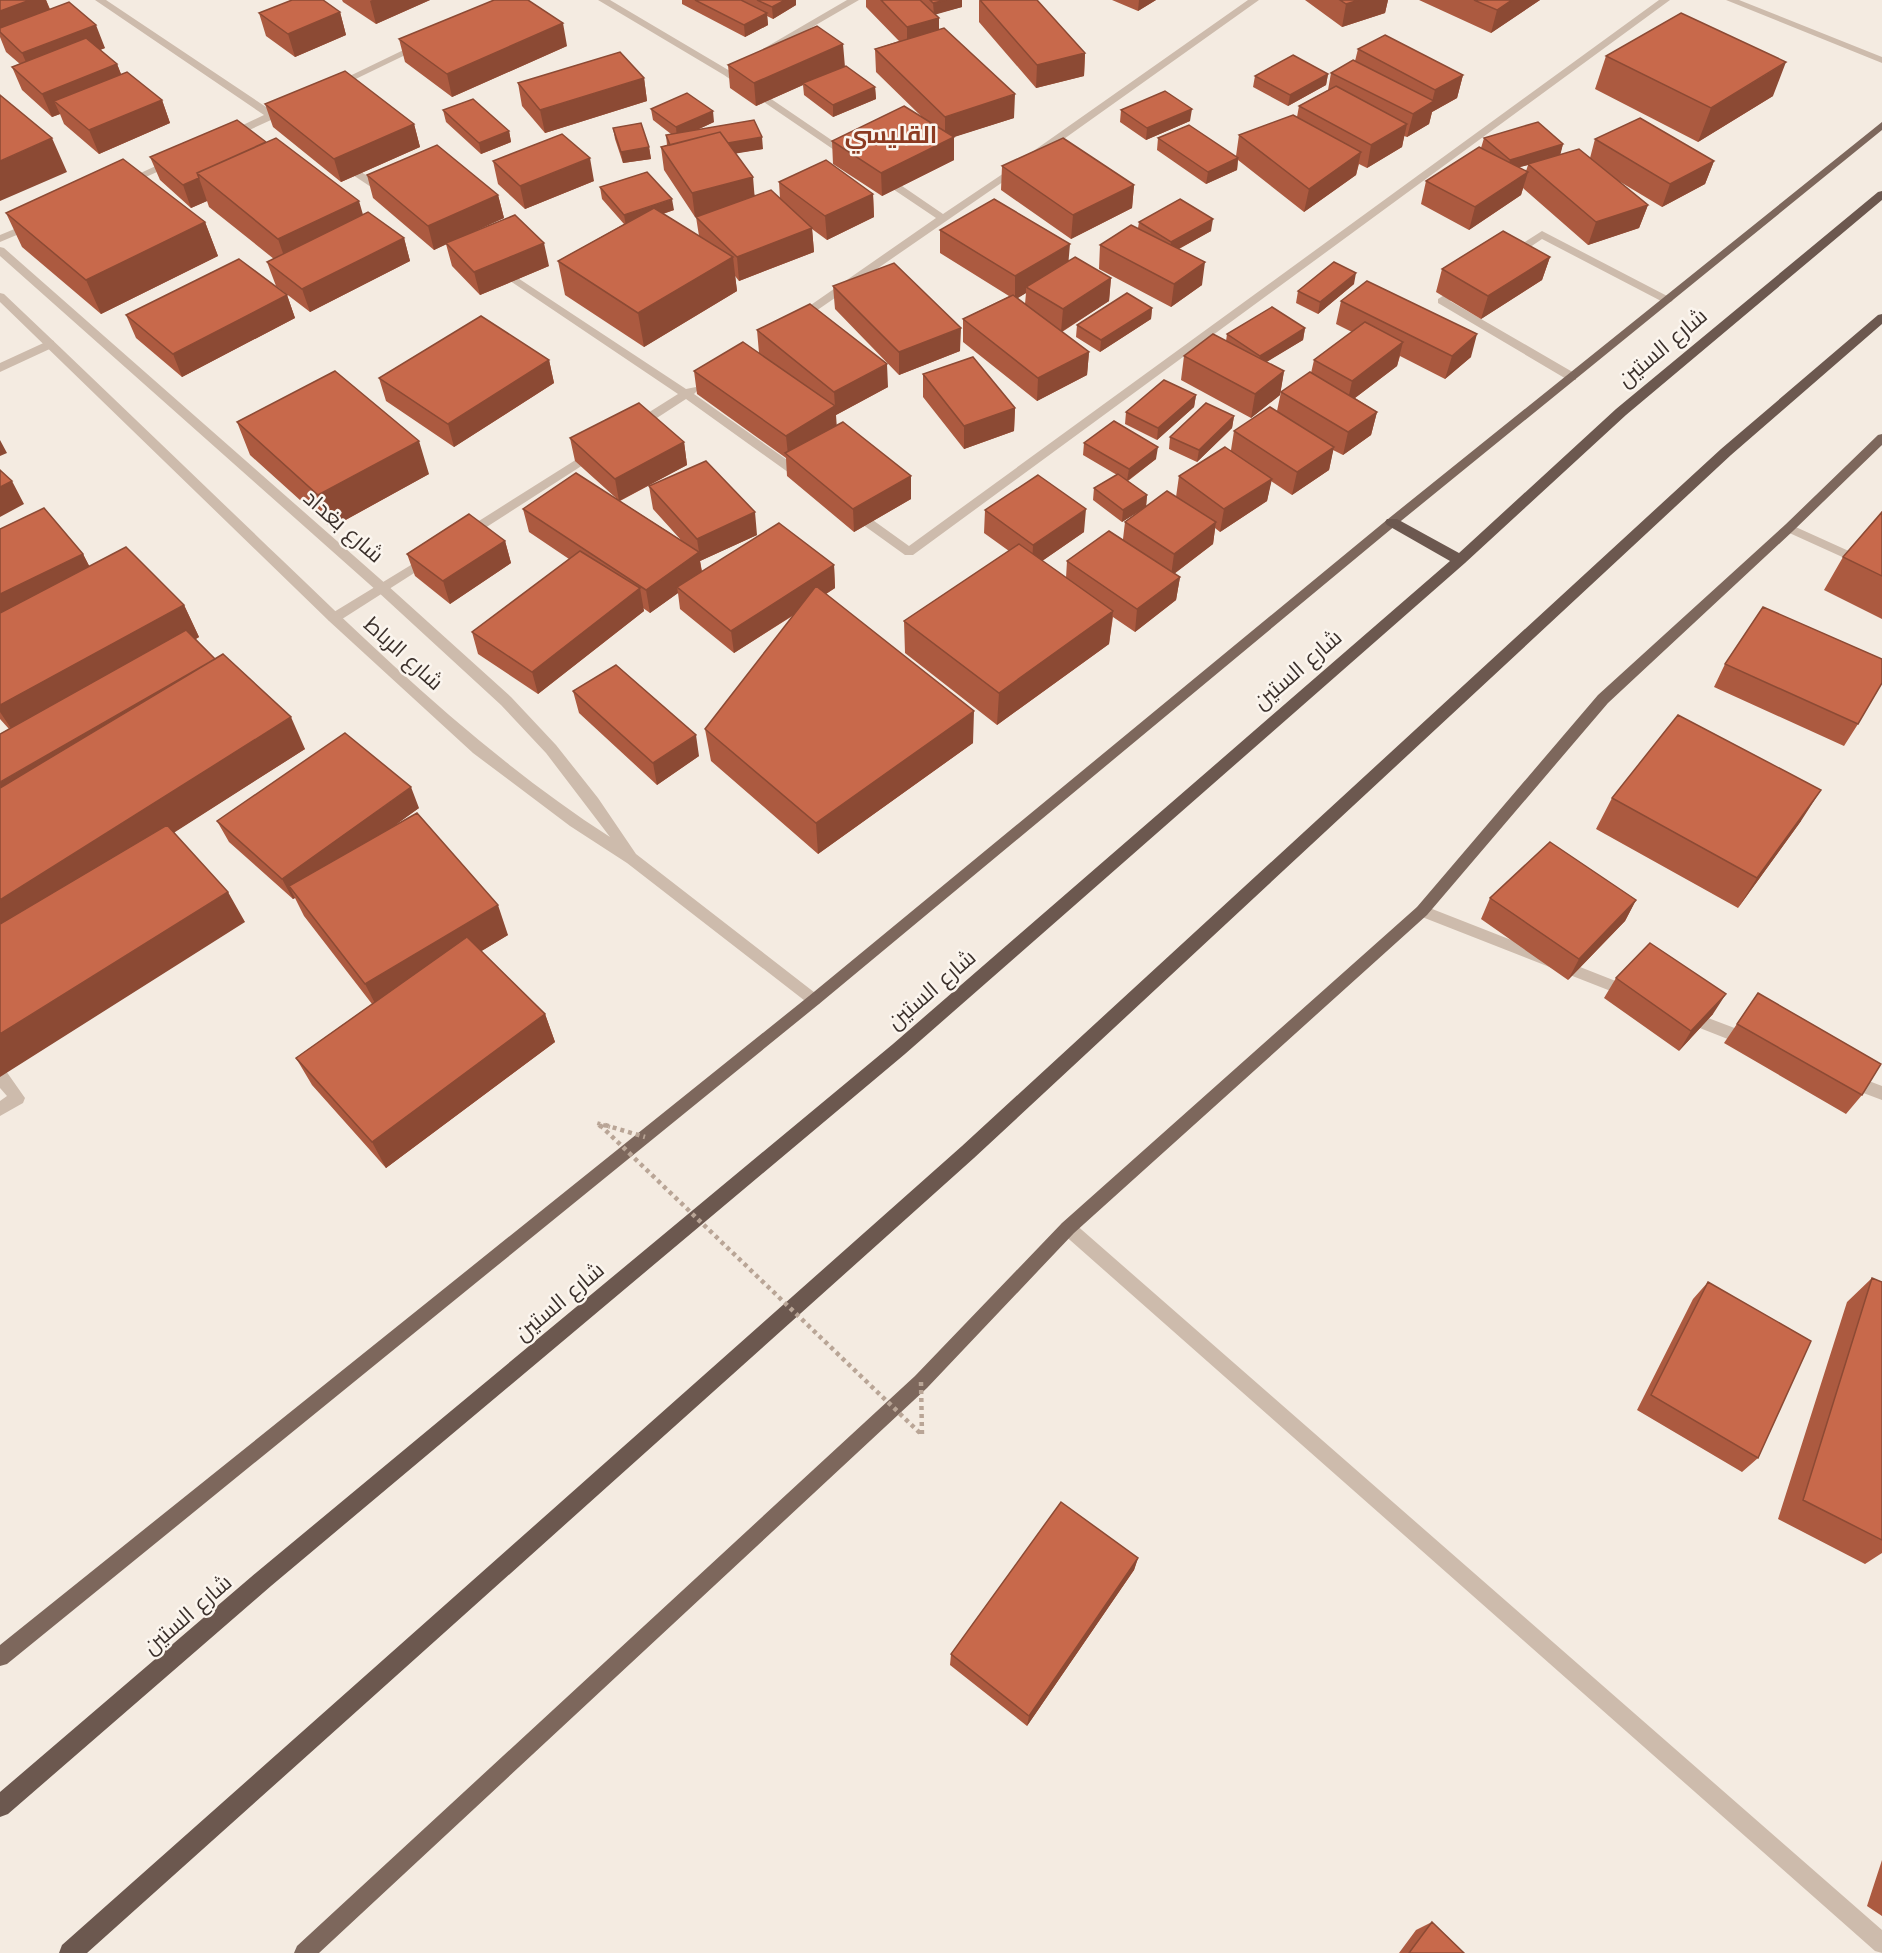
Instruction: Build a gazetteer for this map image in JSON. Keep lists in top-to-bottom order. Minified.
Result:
{"streets":{"highway":["شارع الستين"],"street":["شارع بغداد","شارع الرباط"]},"crossings":[["شارع الستين","شارع الرباط"],["شارع بغداد","شارع الرباط"]],"districts":["القليسي"]}
